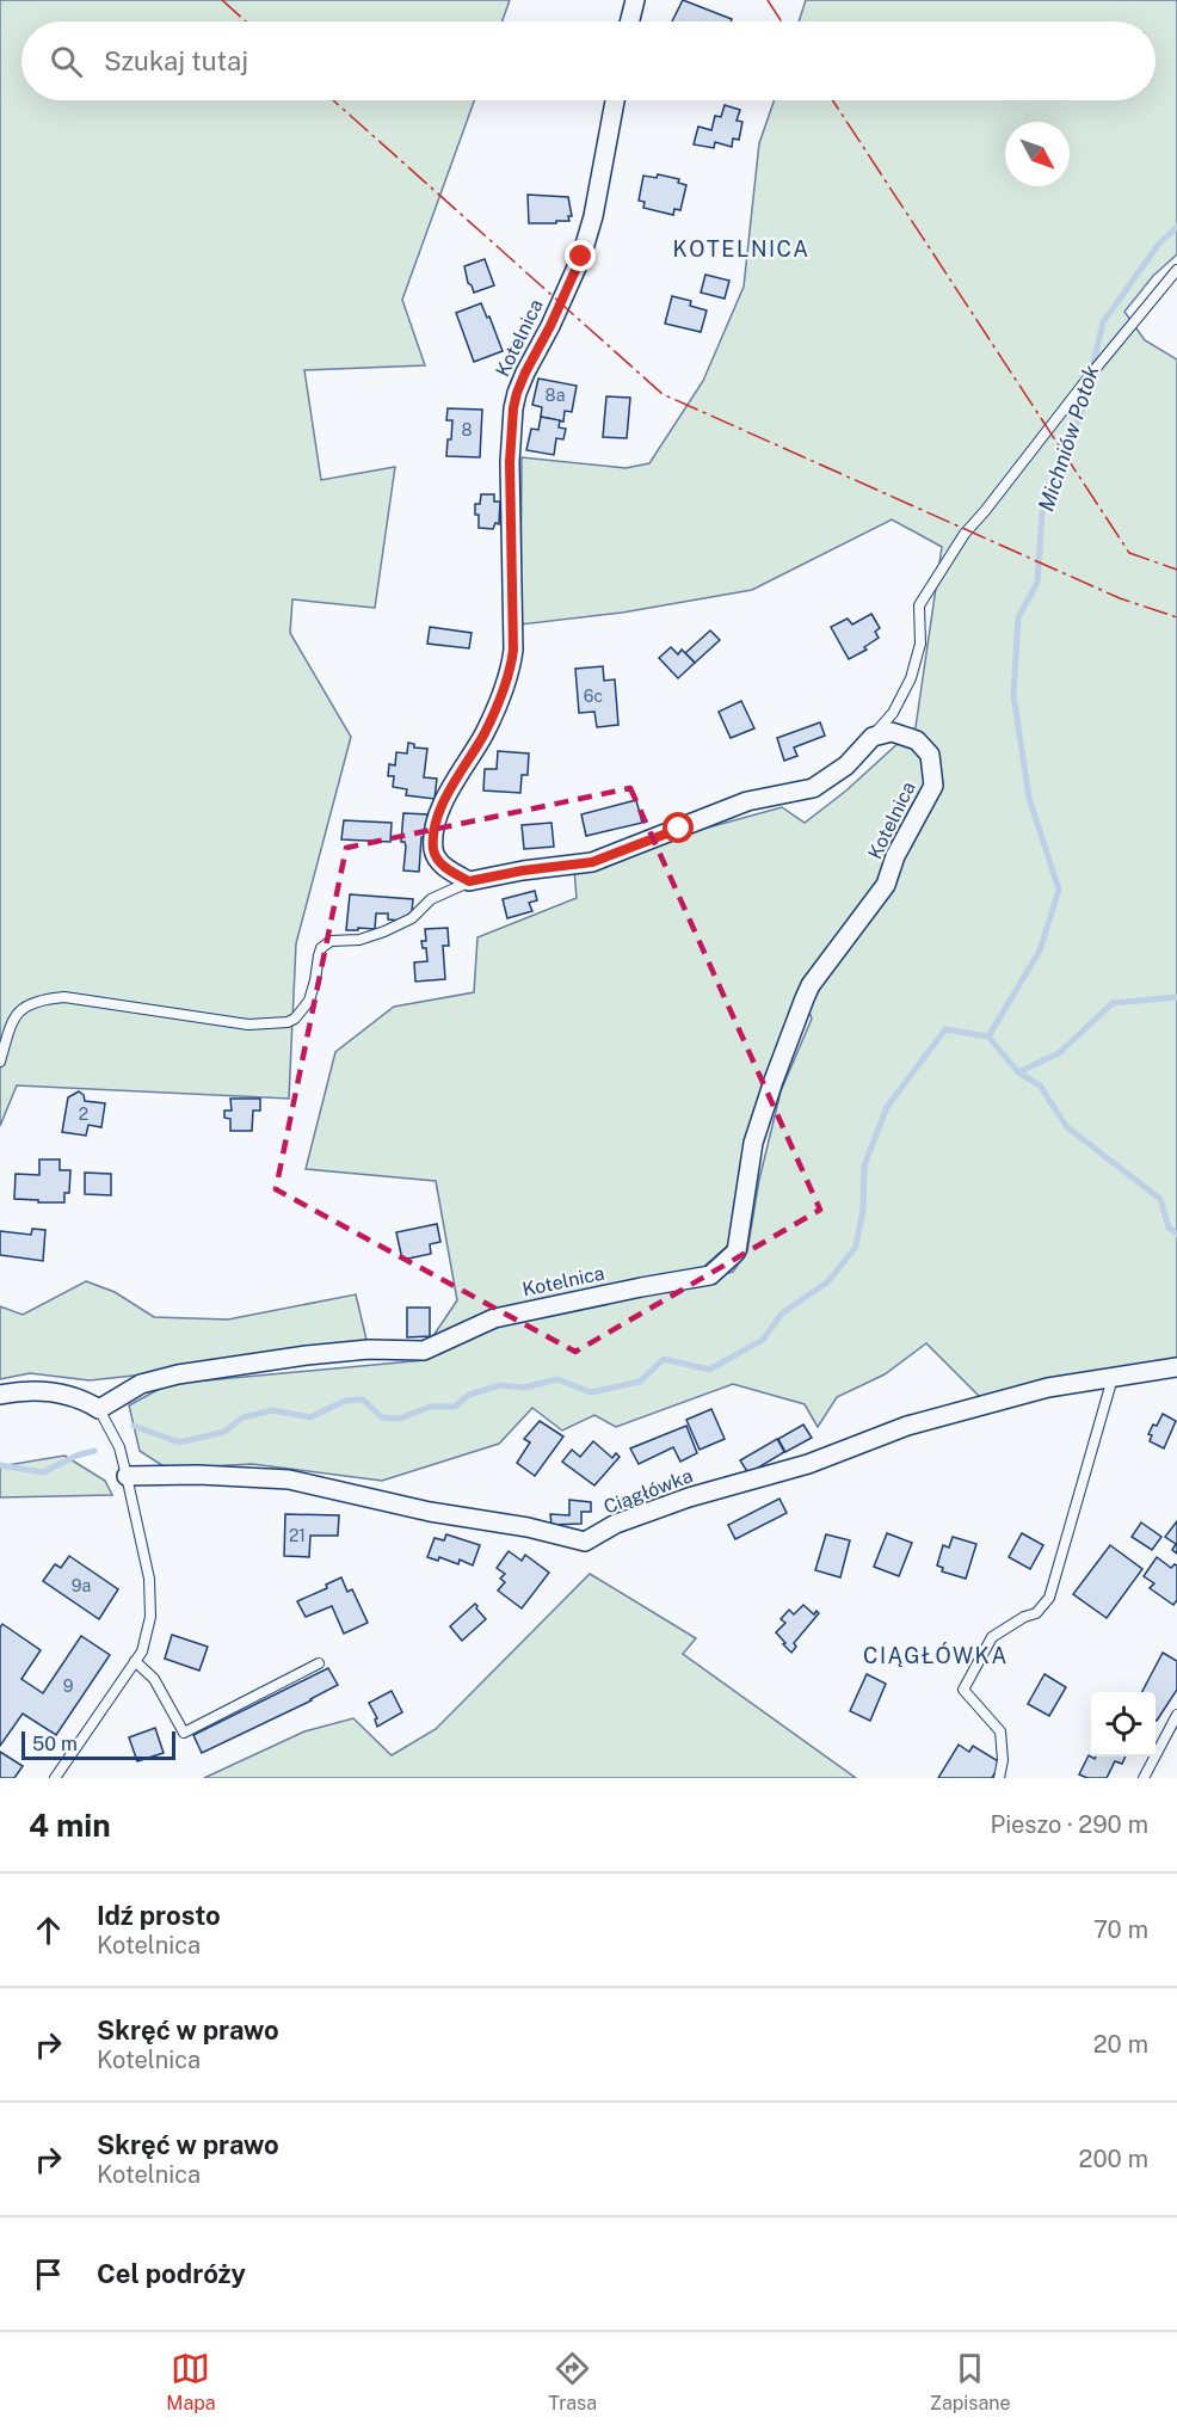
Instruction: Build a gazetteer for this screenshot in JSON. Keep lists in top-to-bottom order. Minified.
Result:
{"streets":{"street":["Kotelnica","Ciągłówka"]},"districts":["KOTELNICA","CIĄGŁÓWKA"],"water":["Michniów Potok"],"house_numbers":["8a","8","6c","2","21","9a","9"],"scale_bar":"50 m","north":"bottom right","page":{"search":"Szukaj tutaj","scale":"50 m","heading":["4 min","Pieszo · 290 m"],"list":[["Idź prosto","Kotelnica","70 m"],["Skręć w prawo","Kotelnica","20 m"],["Skręć w prawo","Kotelnica","200 m"],"Cel podróży"],"nav":["Mapa","Trasa","Zapisane"]}}
